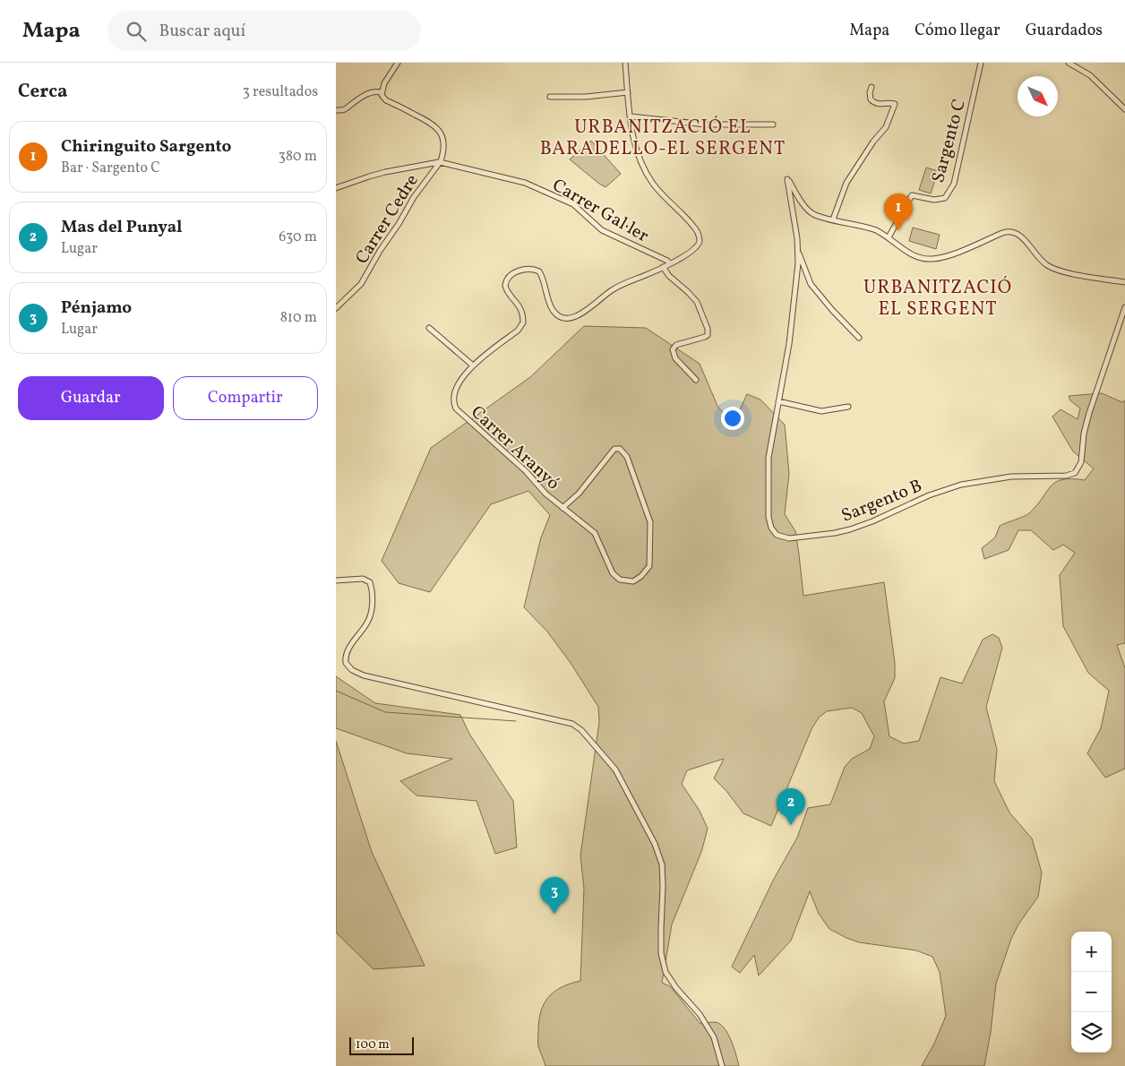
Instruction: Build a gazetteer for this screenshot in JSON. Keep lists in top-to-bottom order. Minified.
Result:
{"streets":{"street":["Sargento C","Carrer Gal·ler","Carrer Cedre","Carrer Aranyó","Sargento B"]},"crossings":[["Carrer Gal·ler","Carrer Cedre"],["Carrer Gal·ler","Carrer Aranyó"]],"districts":["URBANITZACIÓ EL BARADELLO-EL SERGENT","URBANITZACIÓ EL SERGENT"],"scale_bar":"100 m","north":"bottom right","page":{"header":"Mapa","search":"Buscar aquí","nav":["Mapa","Cómo llegar","Guardados"],"heading":["Cerca","3 resultados"],"list":[{"mark":"1","name":"Chiringuito Sargento","note":"Bar · Sargento C","value":"380 m"},{"mark":"2","name":"Mas del Punyal","note":"Lugar","value":"630 m"},{"mark":"3","name":"Pénjamo","note":"Lugar","value":"810 m"}],"pins":["1","2","3"],"buttons":["Guardar","Compartir"],"map_buttons":["+","−"],"scale":"100 m"}}
